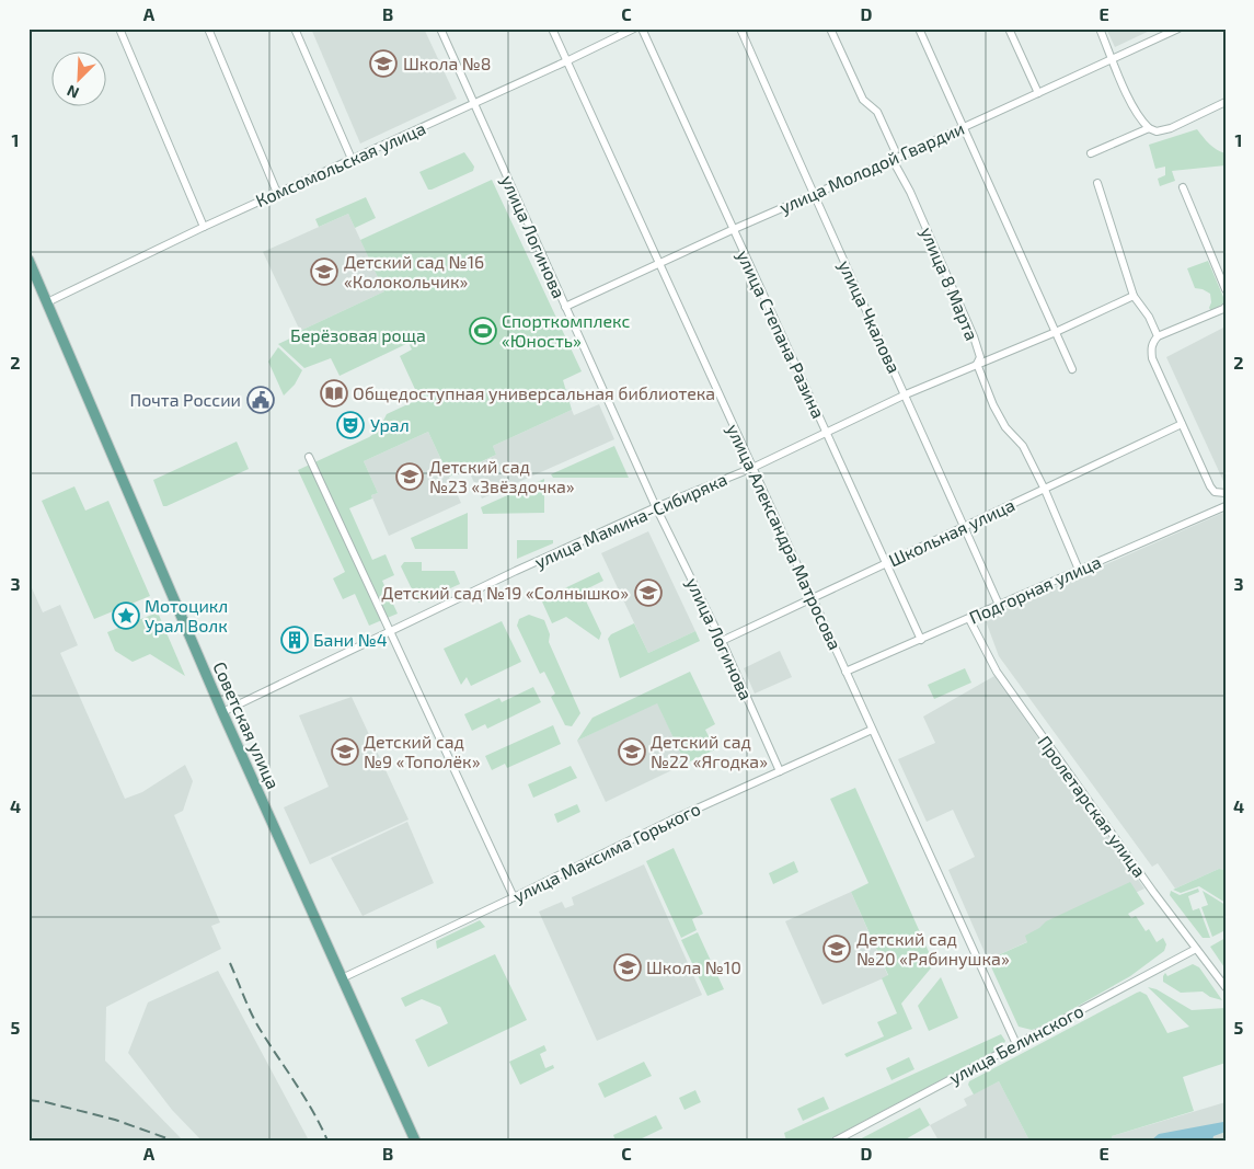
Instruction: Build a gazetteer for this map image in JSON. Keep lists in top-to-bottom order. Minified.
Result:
{"streets":{"main road":["Советская улица"],"street":["Комсомольская улица","улица Молодой Гвардии","улица Логинова","улица 8 Марта","улица Чкалова","улица Степана Разина","улица Мамина-Сибиряка","Школьная улица","улица Александра Матросова","Подгорная улица","Пролетарская улица","улица Максима Горького","улица Белинского"]},"crossings":[["Комсомольская улица","улица Логинова"],["Комсомольская улица","улица Александра Матросова"],["Комсомольская улица","Советская улица"],["улица Молодой Гвардии","улица Логинова"],["улица Молодой Гвардии","улица 8 Марта"],["улица Молодой Гвардии","улица Чкалова"],["улица Молодой Гвардии","улица Степана Разина"],["улица Молодой Гвардии","улица Александра Матросова"],["улица Логинова","улица Мамина-Сибиряка"],["улица Логинова","Школьная улица"],["улица Логинова","улица Максима Горького"],["улица 8 Марта","улица Мамина-Сибиряка"],["улица 8 Марта","Школьная улица"],["улица 8 Марта","Подгорная улица"],["улица Чкалова","улица Мамина-Сибиряка"],["улица Чкалова","Школьная улица"],["улица Чкалова","Подгорная улица"],["улица Степана Разина","улица Мамина-Сибиряка"],["улица Степана Разина","Школьная улица"],["улица Степана Разина","Подгорная улица"],["улица Мамина-Сибиряка","улица Александра Матросова"],["улица Мамина-Сибиряка","Советская улица"],["Школьная улица","улица Александра Матросова"],["улица Александра Матросова","Подгорная улица"],["улица Александра Матросова","улица Максима Горького"],["улица Александра Матросова","улица Белинского"],["Подгорная улица","Пролетарская улица"],["Советская улица","улица Максима Горького"],["Пролетарская улица","улица Белинского"]],"parks":["Берёзовая роща"],"places":{"school or university":["Школа №8","Детский сад №16 «Колокольчик»","Детский сад №23 «Звёздочка»","Детский сад №19 «Солнышко»","Детский сад №9 «Тополёк»","Детский сад №22 «Ягодка»","Детский сад №20 «Рябинушка»","Школа №10"],"sports":["Спорткомплекс «Юность»"],"library":["Общедоступная универсальная библиотека"],"public building":["Почта России"],"theatre":["Урал"],"place":["Мотоцикл Урал Волк"],"building":["Бани №4"]},"north":"bottom left","grid":{"columns":["A","B","C","D","E"],"rows":["1","2","3","4","5"]}}
